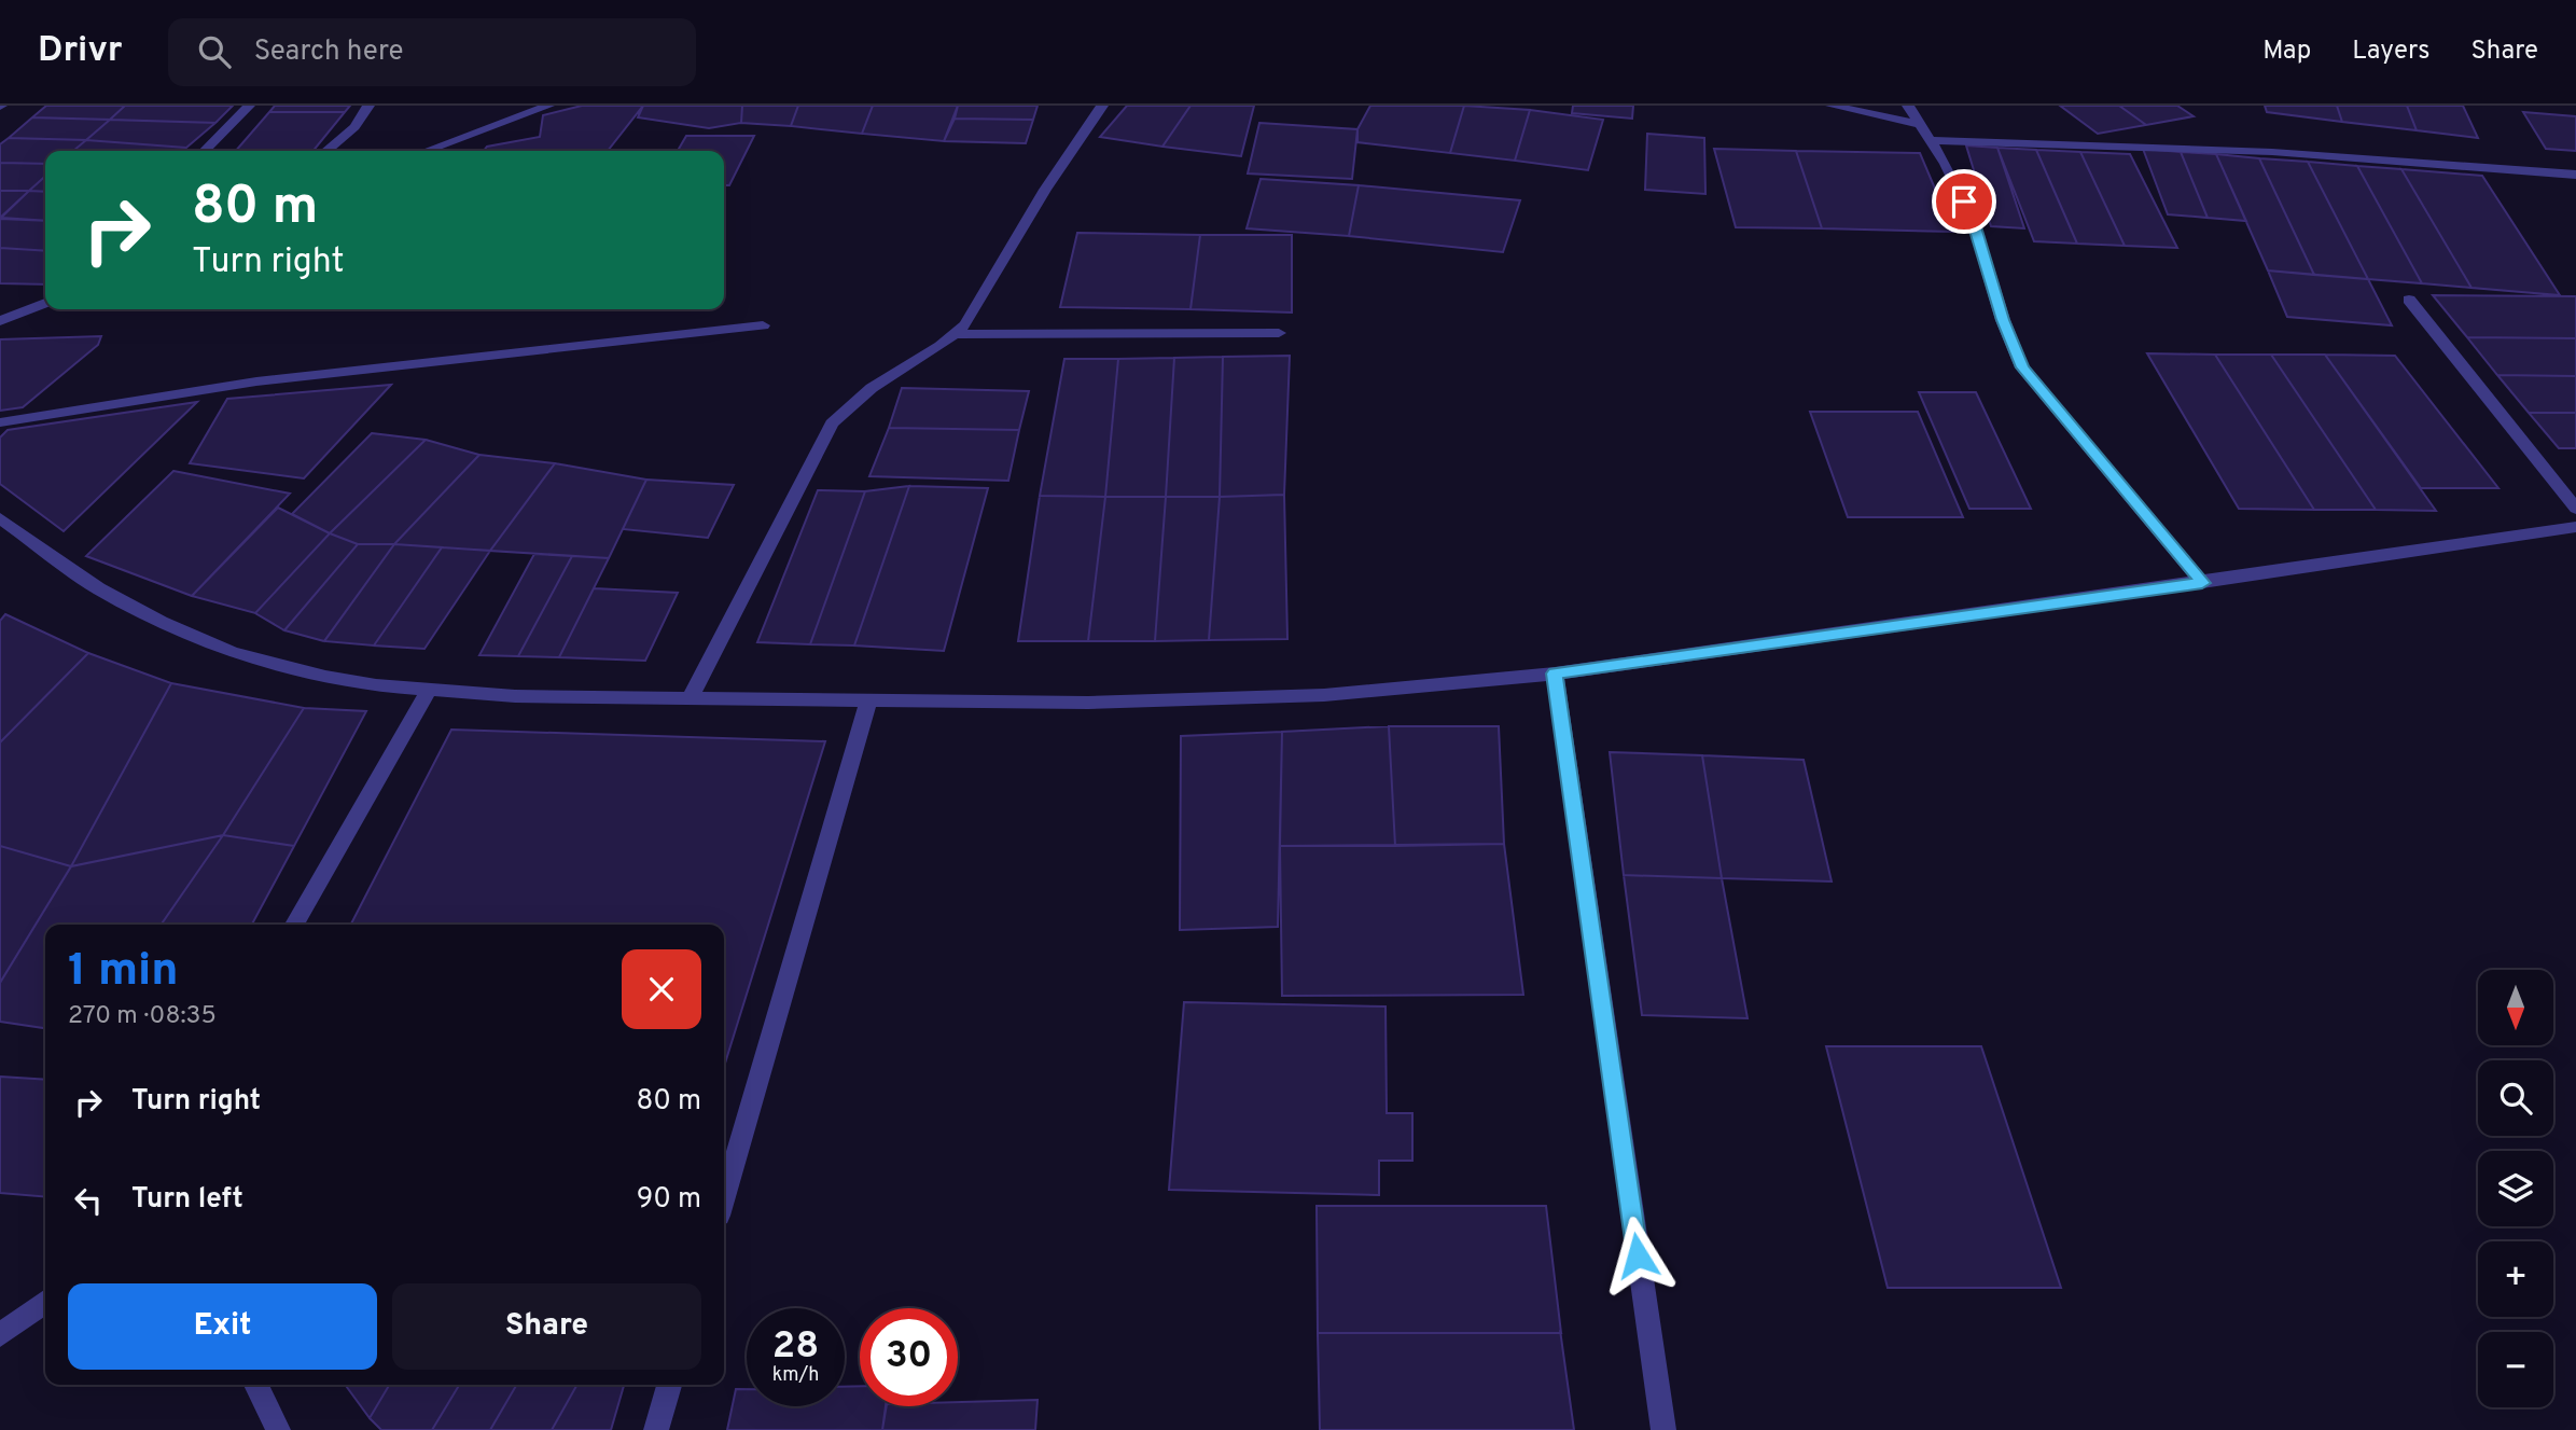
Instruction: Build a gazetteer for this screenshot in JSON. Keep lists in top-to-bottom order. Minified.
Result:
{"north":"bottom","page":{"header":"Drivr","search":"Search here","nav":["Map","Layers","Share"],"turn":["80 m","Turn right"],"heading":["1 min","270 m · 08:35"],"map_buttons":["+","−"],"list":[{"name":"Turn right","value":"80 m"},{"name":"Turn left","value":"90 m"}],"buttons":["Exit","Share"],"speed":"28 km/h","limit":"30"}}
